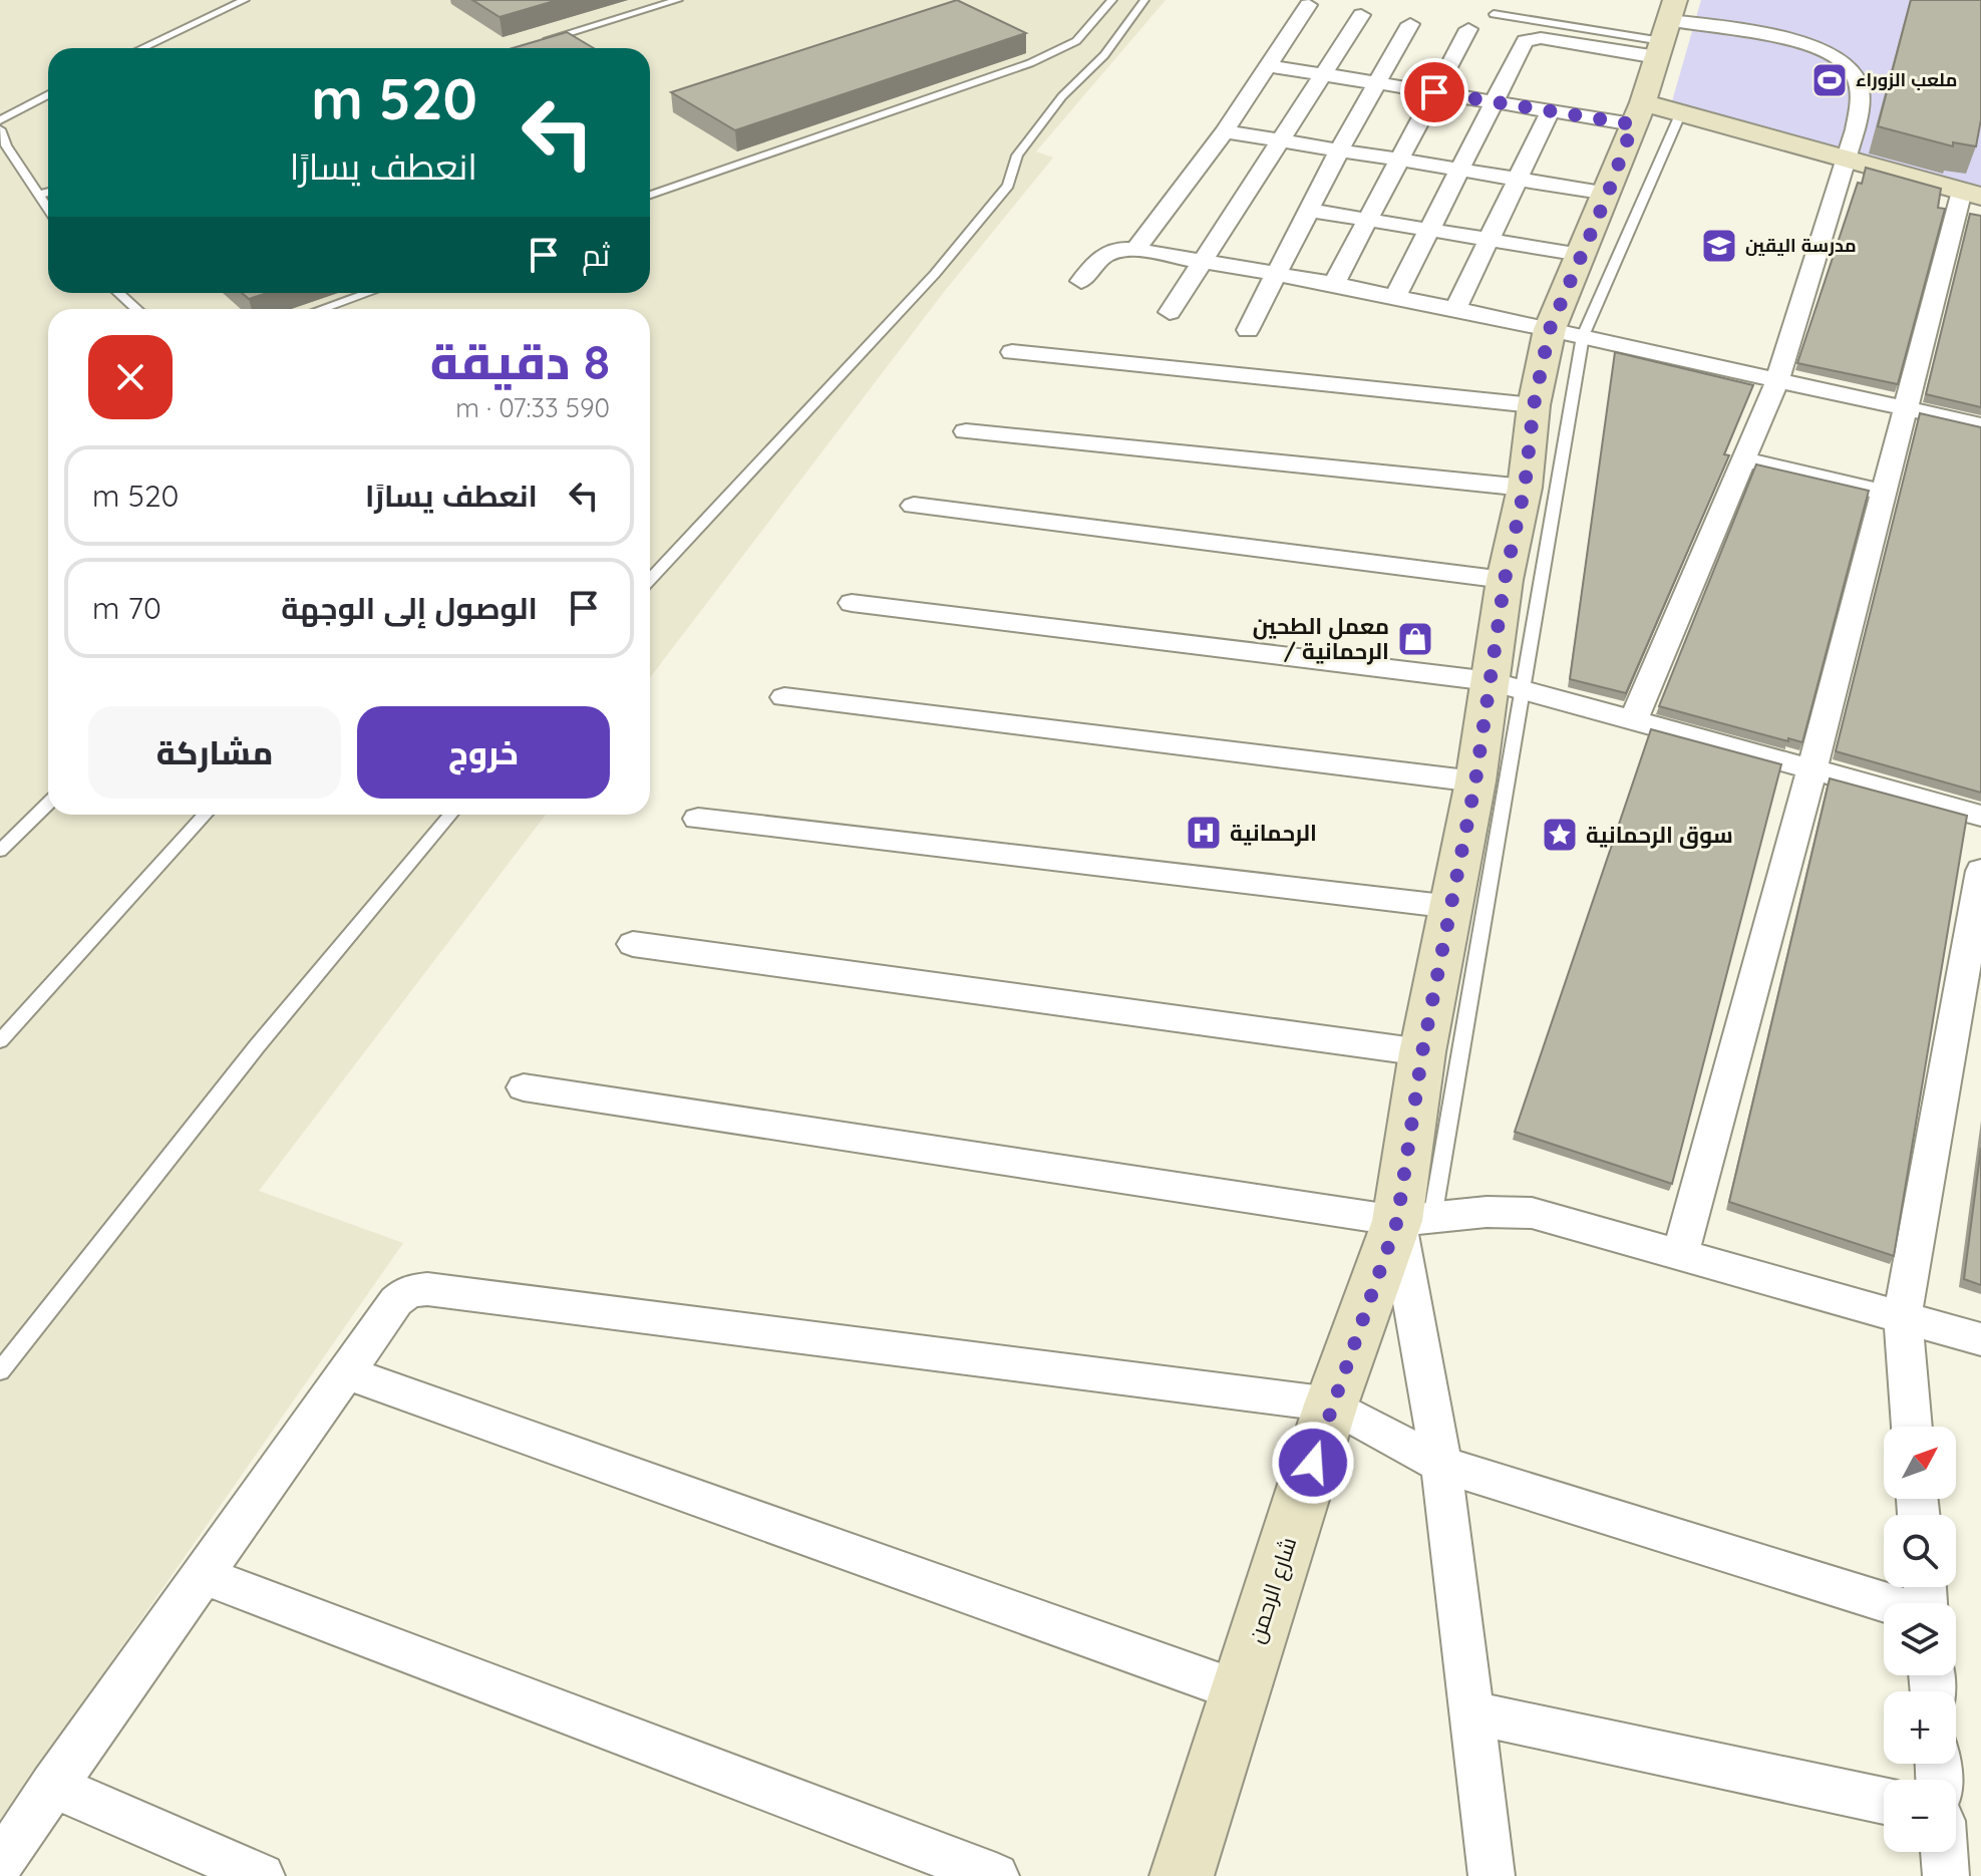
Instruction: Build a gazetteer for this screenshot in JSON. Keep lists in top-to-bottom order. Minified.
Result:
{"streets":{"street":["شارع الرحمن"]},"places":{"sports":["ملعب الزوراء"],"school or university":["مدرسة اليقين"],"shop":["معمل الطحين / الرحمانية"],"hospital":["الرحمانية"],"place":["سوق الرحمانية"]},"north":"top right","page":{"turn":["520 m","انعطف يسارًا"],"then":"ثم","heading":["8 دقيقة","590 m · 07:33"],"list":[{"name":"انعطف يسارًا","value":"520 m"},{"name":"الوصول إلى الوجهة","value":"70 m"}],"buttons":["خروج","مشاركة"],"map_buttons":["+","−"]}}
